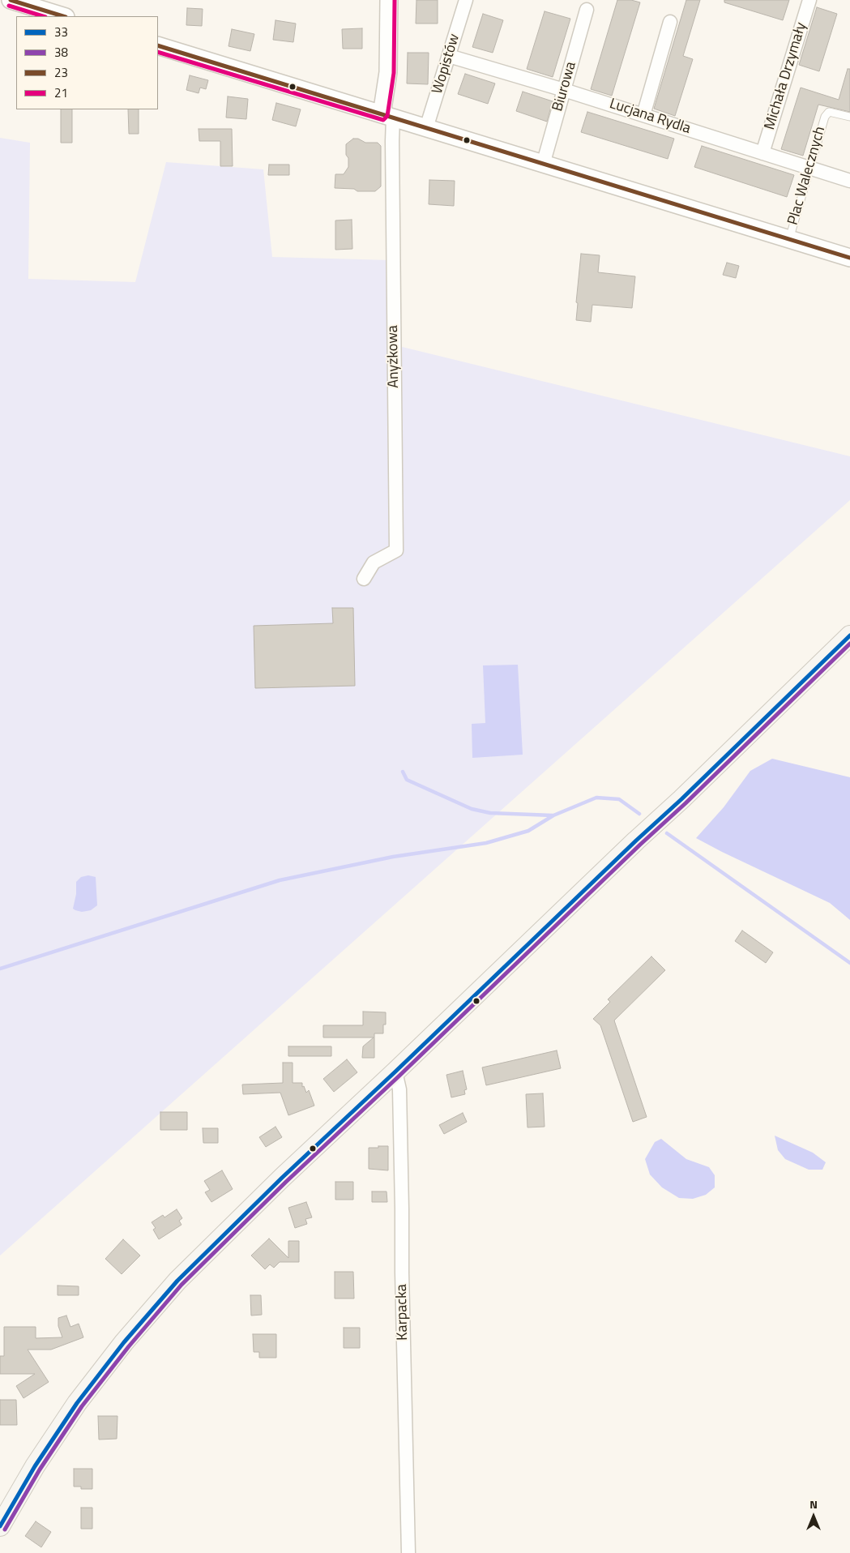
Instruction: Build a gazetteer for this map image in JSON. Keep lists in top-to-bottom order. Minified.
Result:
{"streets":{"street":["Wopistów","Michała Drzymały","Biurowa","Lucjana Rydla","Anyżkowa","Karpacka"],"lane":["Plac Walecznych"]},"crossings":[["Wopistów","Lucjana Rydla"],["Michała Drzymały","Lucjana Rydla"],["Biurowa","Lucjana Rydla"],["Lucjana Rydla","Plac Walecznych"]],"lines":["transit line 23","transit line 21","transit line 33","transit line 38"],"legend":["33","38","23","21"],"north":"top"}
